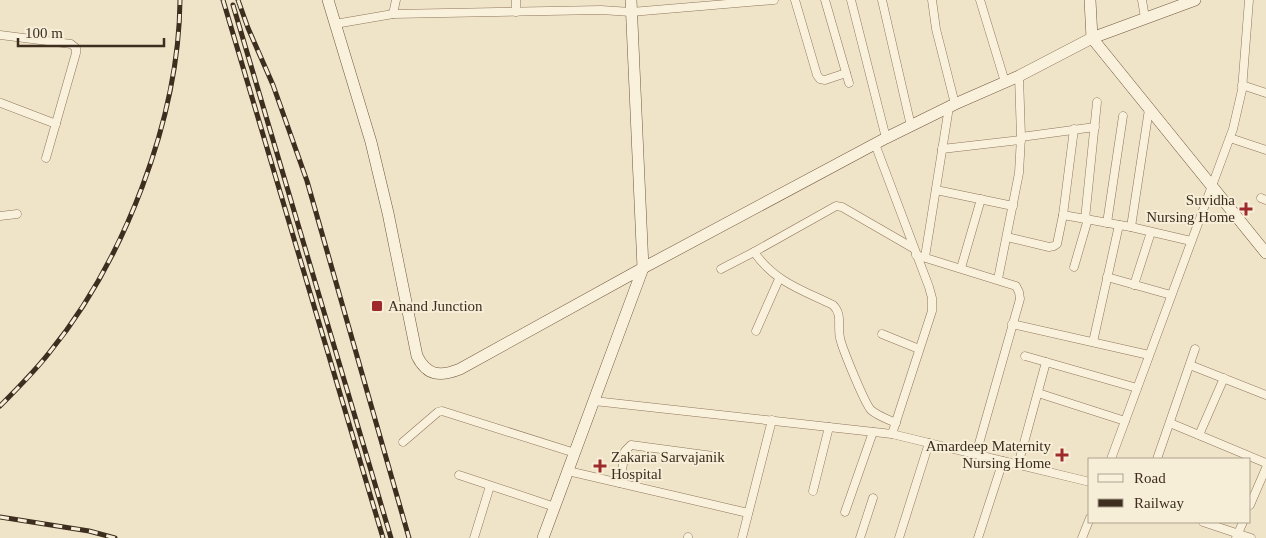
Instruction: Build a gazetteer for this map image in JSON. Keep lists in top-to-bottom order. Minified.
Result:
{"places":{"health":["Suvidha Nursing Home","Amardeep Maternity Nursing Home","Zakaria Sarvajanik Hospital"],"transit":["Anand Junction"]},"legend":["Road","Railway"],"scale_bar":"100 m"}
